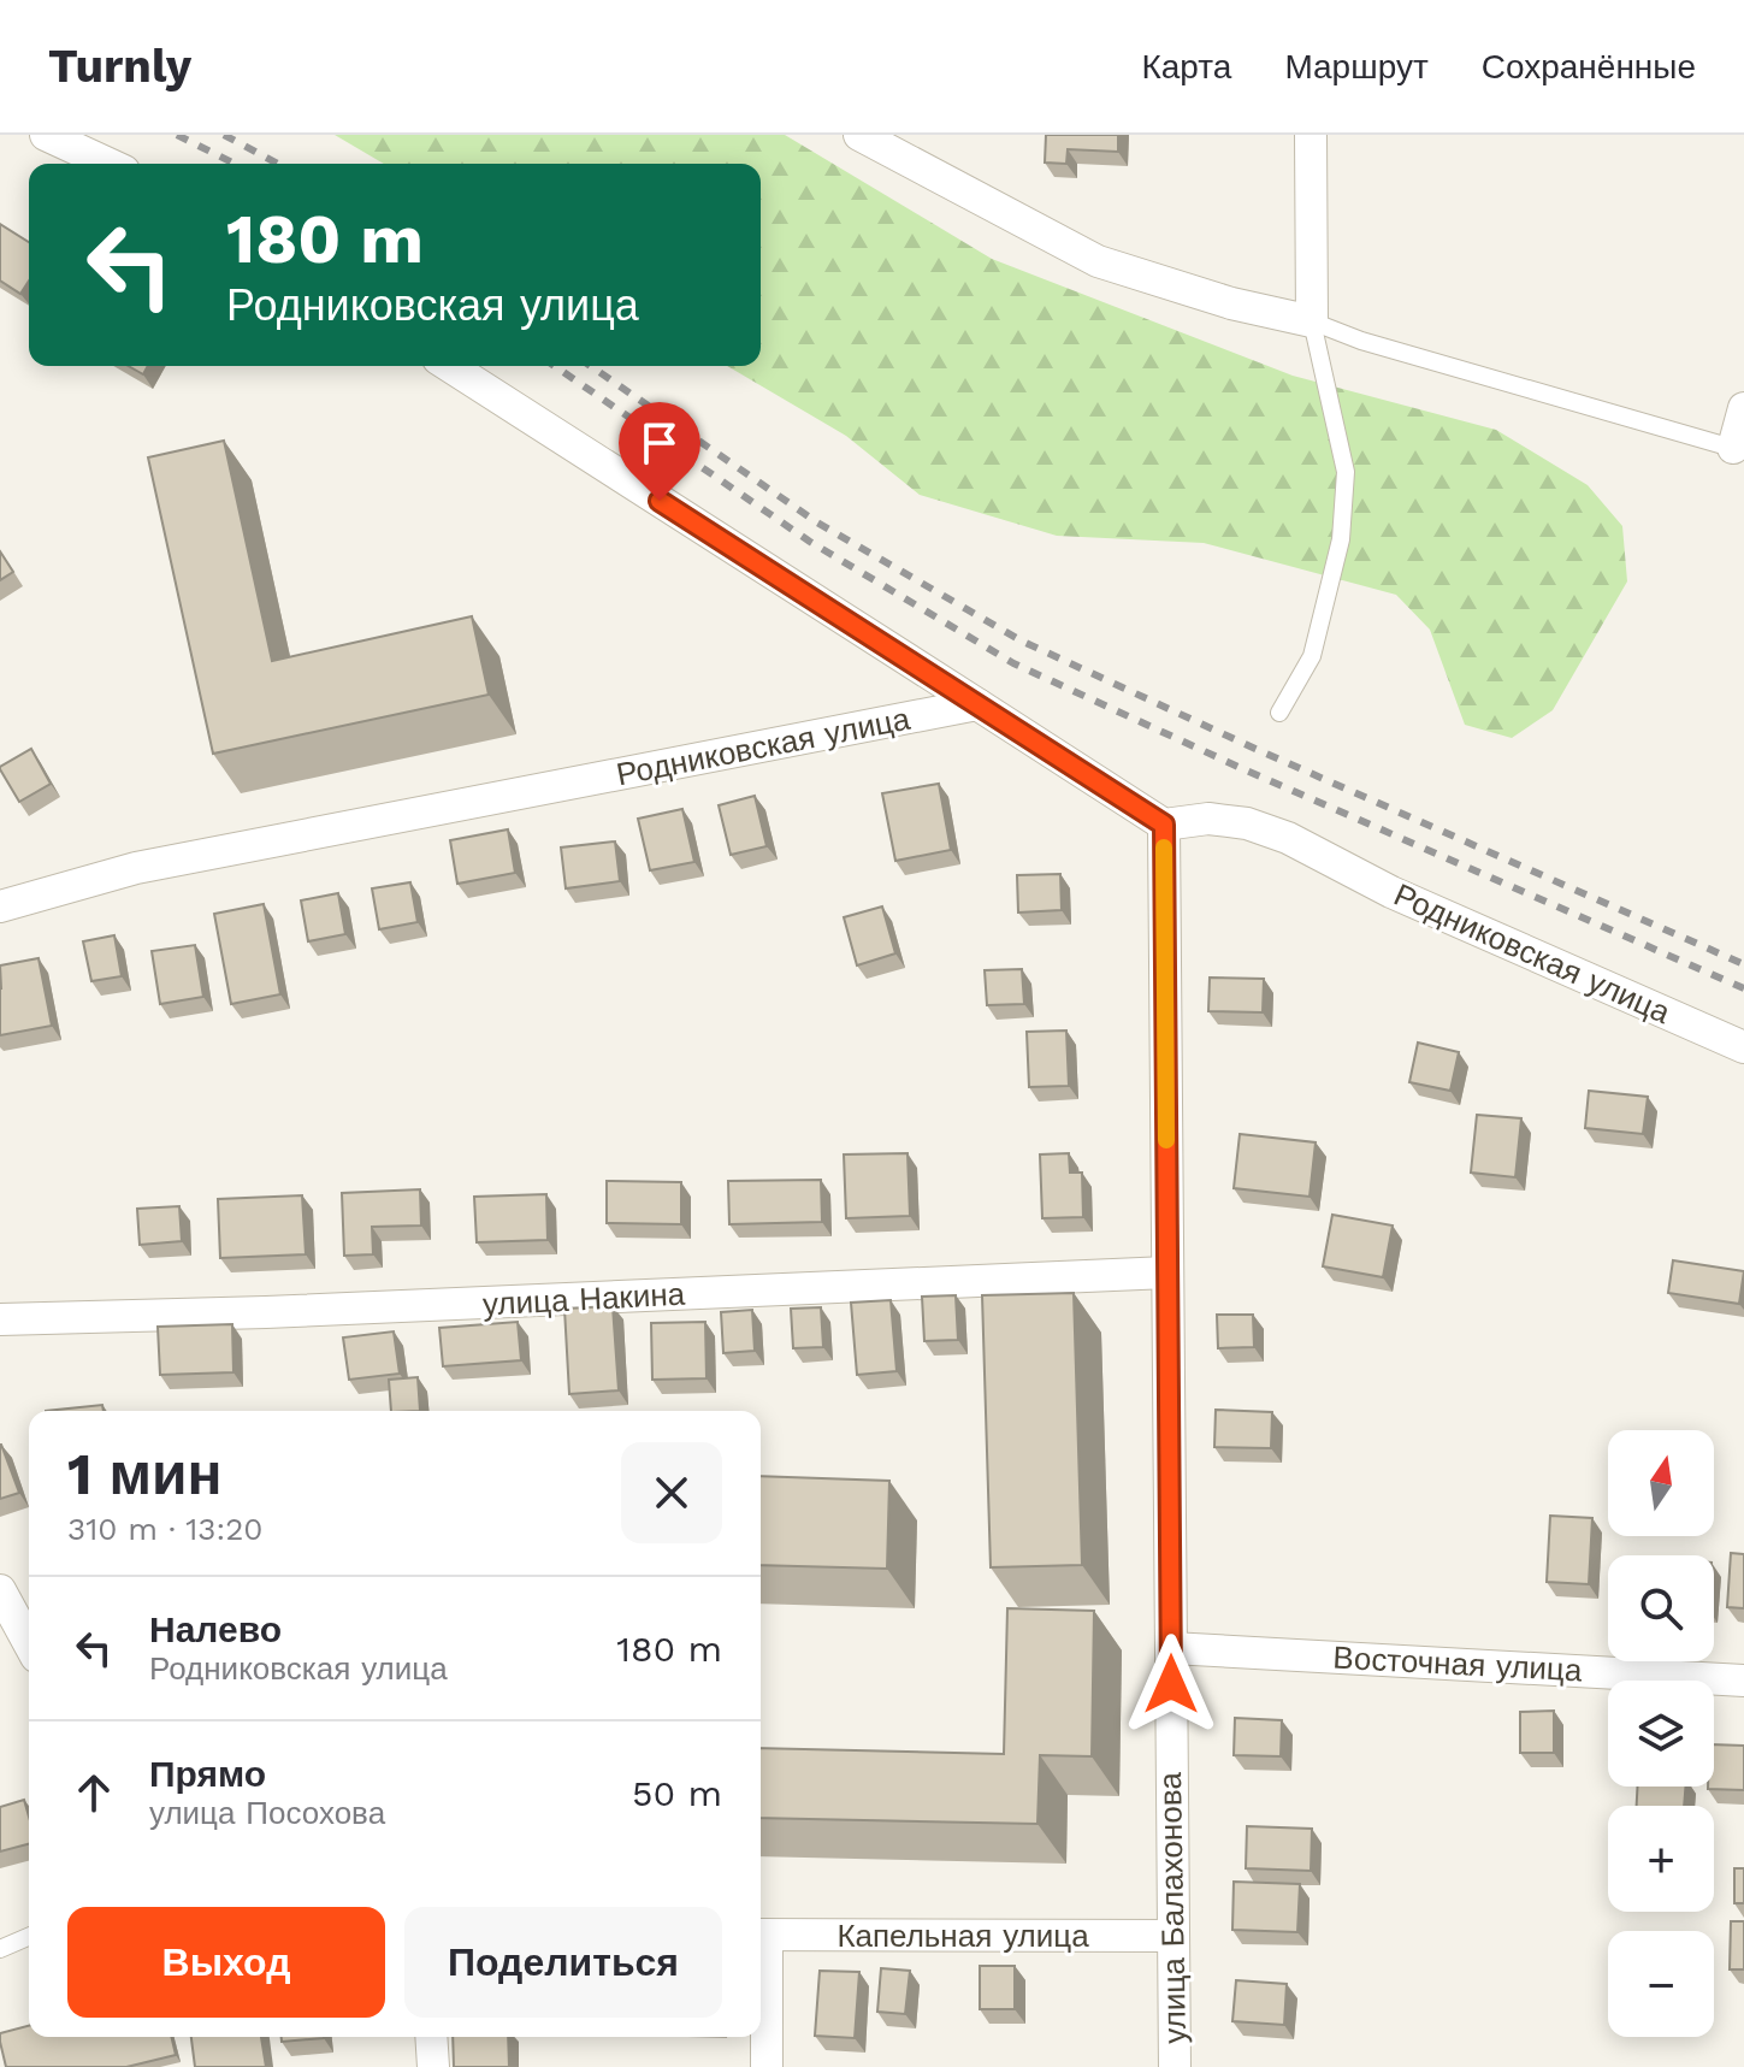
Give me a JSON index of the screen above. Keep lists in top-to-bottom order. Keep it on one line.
{"streets":{"street":["Родниковская улица","улица Накина","Восточная улица","улица Балахонова","Капельная улица"]},"crossings":[["Родниковская улица","улица Балахонова"],["улица Накина","улица Балахонова"],["Восточная улица","улица Балахонова"],["улица Балахонова","Капельная улица"]],"north":"top","page":{"header":"Turnly","nav":["Карта","Маршрут","Сохранённые"],"turn":["180 m","Родниковская улица"],"heading":["1 мин","310 m · 13:20"],"map_buttons":["+","−"],"list":[{"name":"Налево","note":"Родниковская улица","value":"180 m"},{"name":"Прямо","note":"улица Посохова","value":"50 m"}],"buttons":["Выход","Поделиться"]}}
